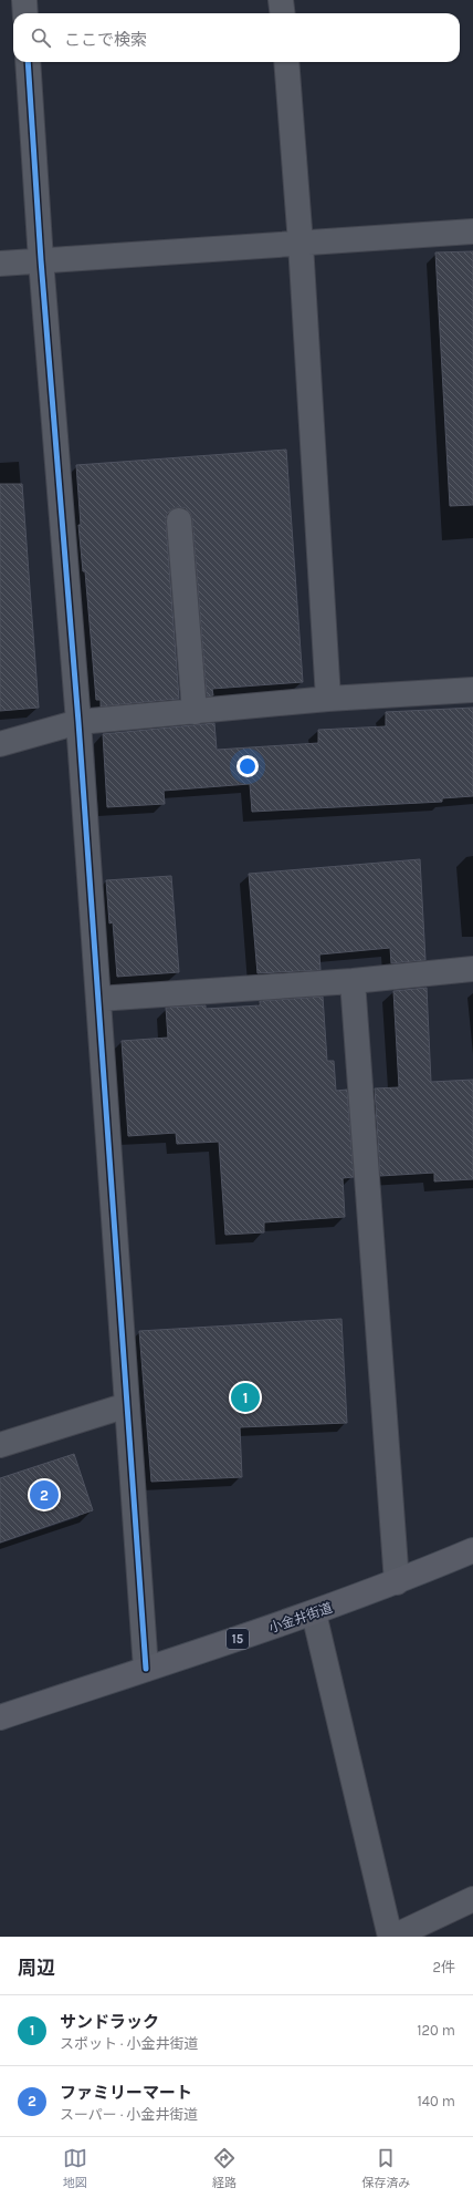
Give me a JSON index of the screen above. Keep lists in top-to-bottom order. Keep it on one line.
{"streets":{"main road":["小金井街道","15"]},"page":{"search":"ここで検索","pins":["1","2"],"heading":["周辺","2件"],"list":[{"mark":"1","name":"サンドラック","note":"スポット · 小金井街道","value":"120 m"},{"mark":"2","name":"ファミリーマート","note":"スーパー · 小金井街道","value":"140 m"}],"nav":["地図","経路","保存済み"]}}
